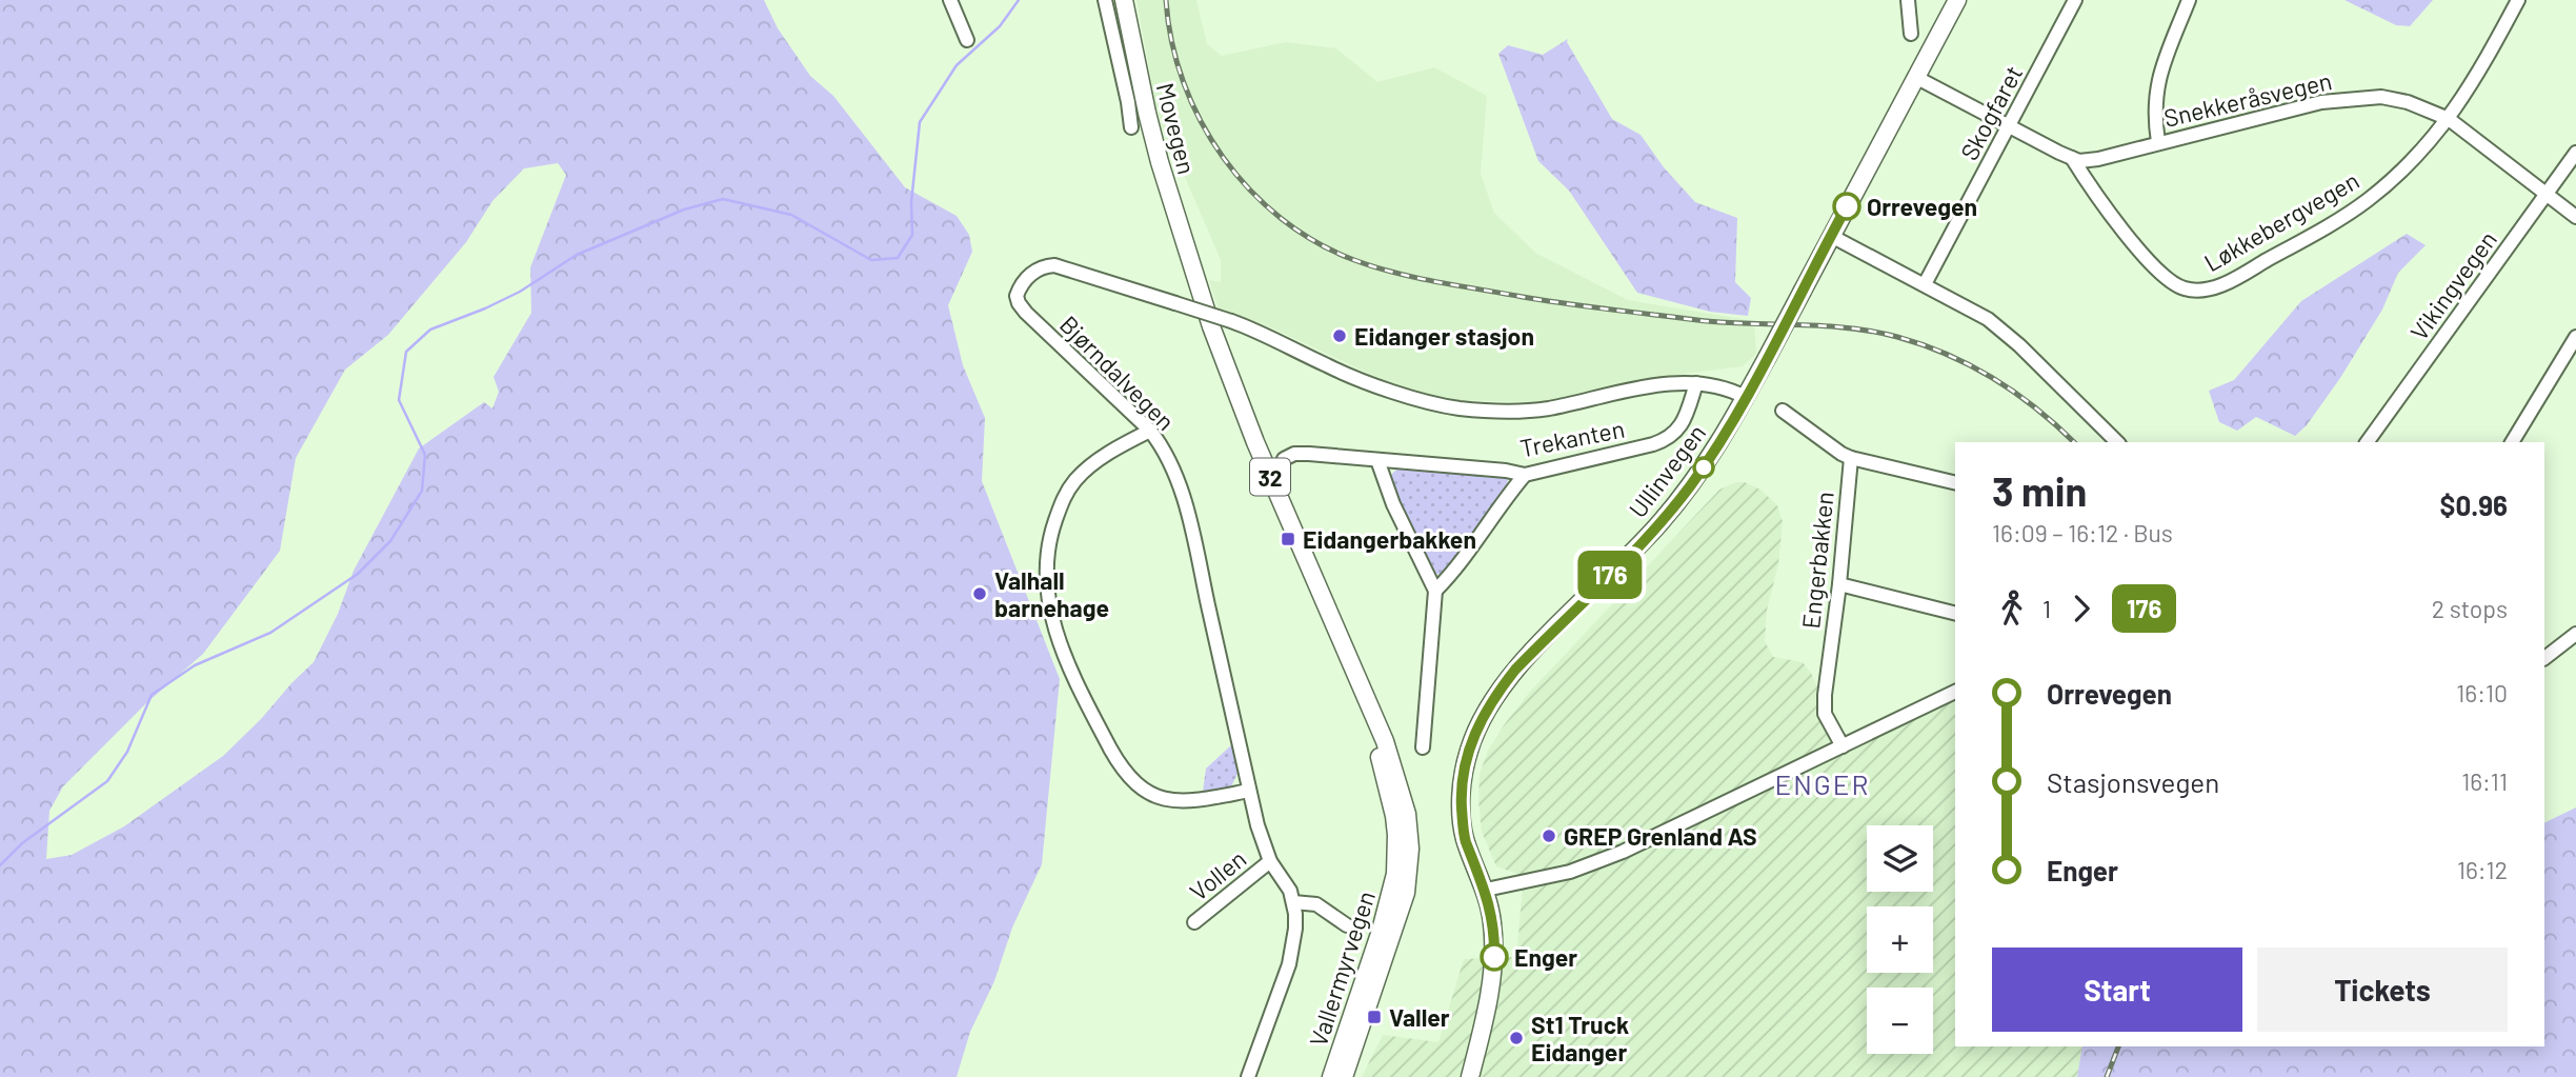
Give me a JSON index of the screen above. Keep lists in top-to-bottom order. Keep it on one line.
{"streets":{"main road":["Movegen","Ullinvegen","32","Vallermyrvegen"],"street":["Snekkeråsvegen","Skogfaret","Løkkebergvegen","Vikingvegen","Bjørndalvegen","Trekanten","Engerbakken","Vollen"]},"crossings":[["Snekkeråsvegen","Løkkebergvegen"],["Snekkeråsvegen","Vikingvegen"],["Movegen","Vallermyrvegen"],["Bjørndalvegen","Trekanten"],["Bjørndalvegen","Vollen"]],"districts":["ENGER"],"places":{"other":["Orrevegen","Eidanger stasjon","Valhall barnehage","GREP Grenland AS","Enger","St1 Truck Eidanger"],"transit":["Eidangerbakken","Valler"]},"lines":["bus line 176"],"page":{"on_map":"176","heading":["3 min","16:09 – 16:12 · Bus","$0.96"],"legs":["1","176","2 stops"],"list":[{"name":"Orrevegen","value":"16:10"},{"name":"Stasjonsvegen","value":"16:11"},{"name":"Enger","value":"16:12"}],"map_buttons":["+","−"],"buttons":["Start","Tickets"]}}
